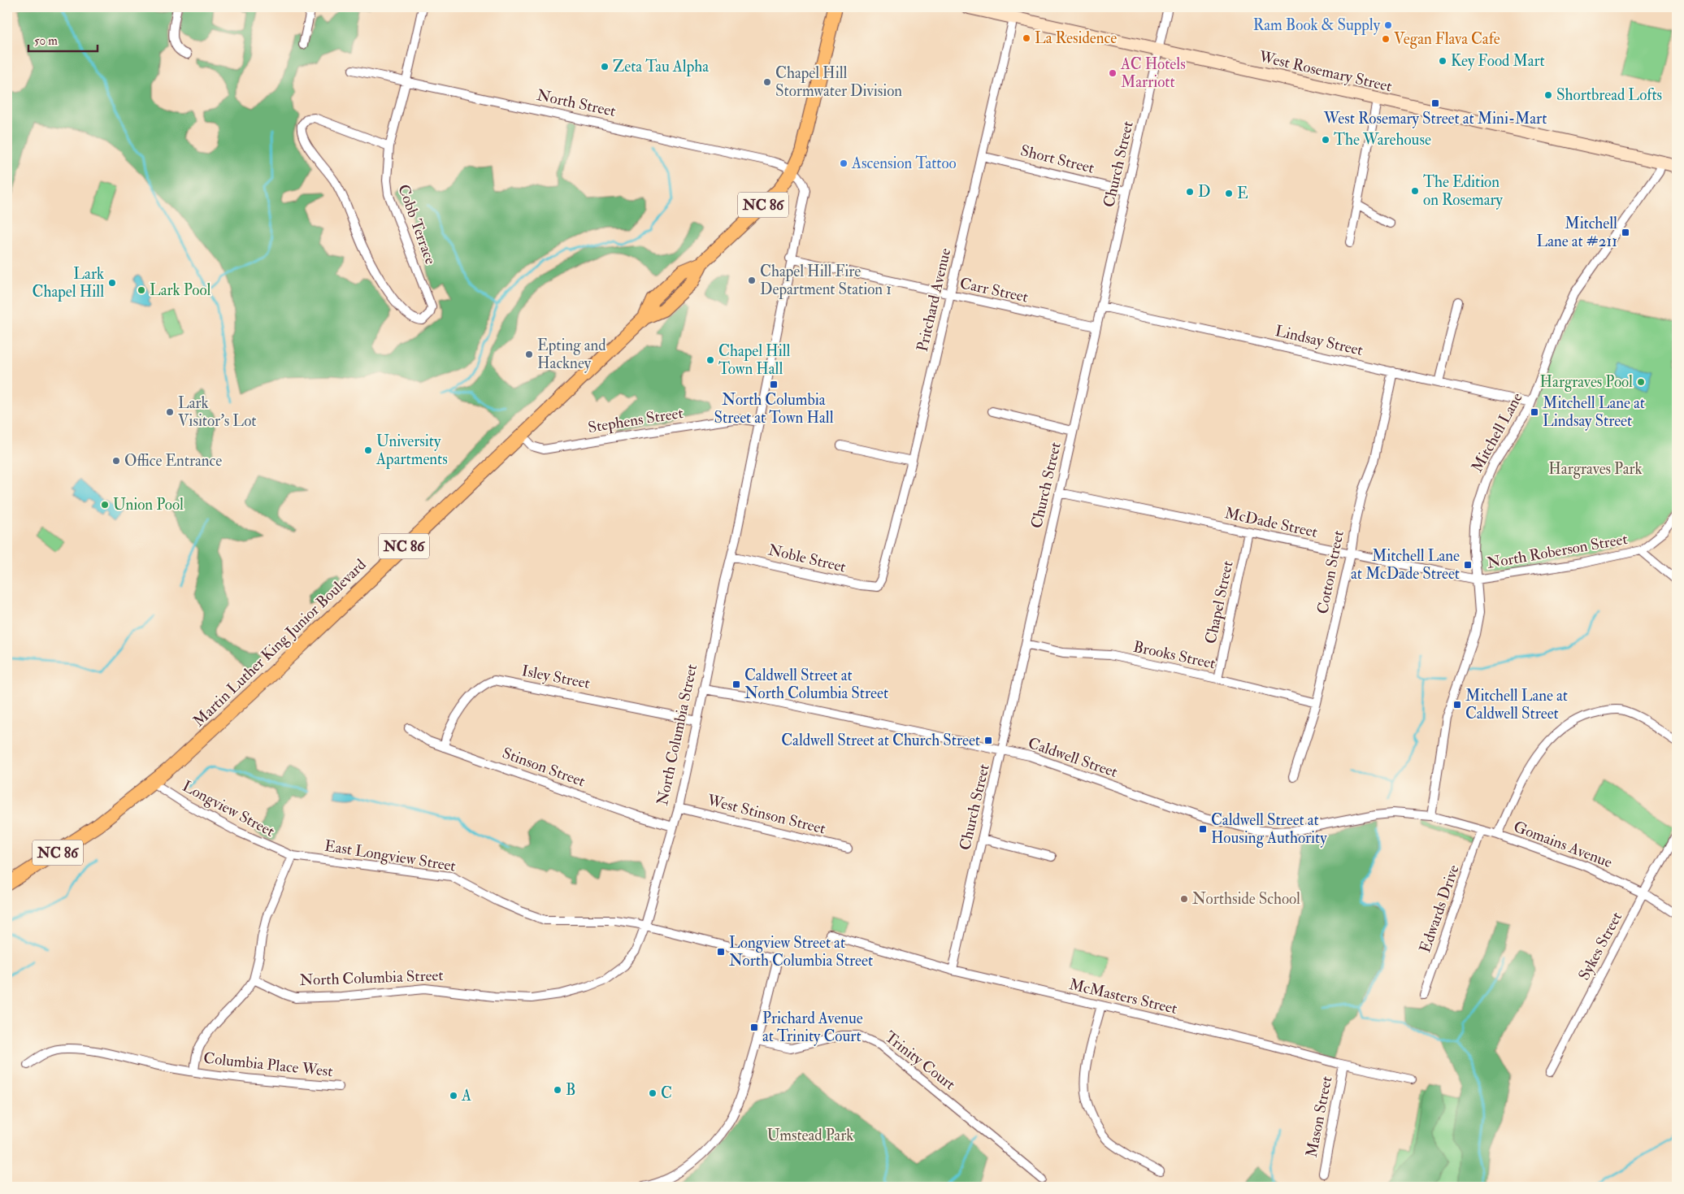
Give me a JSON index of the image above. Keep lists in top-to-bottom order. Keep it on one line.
{"streets":{"main road":["NC 86","Martin Luther King Junior Boulevard"],"street":["West Rosemary Street","North Street","Short Street","Church Street","Cobb Terrace","Carr Street","Pritchard Avenue","Lindsay Street","Stephens Street","Mitchell Lane","McDade Street","North Roberson Street","Noble Street","Cotton Street","Chapel Street","Brooks Street","Isley Street","North Columbia Street","Caldwell Street","Stinson Street","Longview Street","West Stinson Street","Gomains Avenue","East Longview Street","Edwards Drive","Sykes Street","McMasters Street","Trinity Court","Columbia Place West","Mason Street"]},"crossings":[["West Rosemary Street","Church Street"],["West Rosemary Street","Pritchard Avenue"],["West Rosemary Street","Mitchell Lane"],["North Street","NC 86"],["North Street","Martin Luther King Junior Boulevard"],["North Street","North Columbia Street"],["Short Street","Church Street"],["Short Street","Pritchard Avenue"],["Church Street","Carr Street"],["Church Street","Lindsay Street"],["Church Street","McDade Street"],["Church Street","Brooks Street"],["Church Street","Caldwell Street"],["Church Street","McMasters Street"],["NC 86","Martin Luther King Junior Boulevard"],["NC 86","North Columbia Street"],["Carr Street","Pritchard Avenue"],["Carr Street","North Columbia Street"],["Pritchard Avenue","Noble Street"],["Lindsay Street","Mitchell Lane"],["Lindsay Street","Cotton Street"],["Stephens Street","Martin Luther King Junior Boulevard"],["Stephens Street","North Columbia Street"],["Mitchell Lane","McDade Street"],["Mitchell Lane","North Roberson Street"],["Mitchell Lane","Caldwell Street"],["Mitchell Lane","Gomains Avenue"],["McDade Street","North Roberson Street"],["McDade Street","Cotton Street"],["McDade Street","Chapel Street"],["Noble Street","North Columbia Street"],["Cotton Street","Brooks Street"],["Chapel Street","Brooks Street"],["Martin Luther King Junior Boulevard","North Columbia Street"],["Martin Luther King Junior Boulevard","Longview Street"],["Isley Street","North Columbia Street"],["Isley Street","Stinson Street"],["North Columbia Street","Caldwell Street"],["North Columbia Street","Stinson Street"],["North Columbia Street","West Stinson Street"],["North Columbia Street","East Longview Street"],["Caldwell Street","Gomains Avenue"],["Longview Street","East Longview Street"],["Gomains Avenue","Edwards Drive"],["Gomains Avenue","Sykes Street"],["East Longview Street","Trinity Court"],["McMasters Street","Mason Street"]],"parks":["Hargraves Park","Umstead Park"],"places":{"other":["Ram Book & Supply","La Residence","Vegan Flava Cafe","Key Food Mart","Zeta Tau Alpha","AC Hotels Marriott","Chapel Hill Stormwater Division","Shortbread Lofts","The Warehouse","Ascension Tattoo","The Edition on Rosemary","D","E","Chapel Hill Fire Department Station 1","Lark Chapel Hill","Lark Pool","Epting and Hackney","Chapel Hill Town Hall","Hargraves Pool","Lark Visitor's Lot","University Apartments","Office Entrance","Union Pool","Northside School","B","C","A"],"transit":["West Rosemary Street at Mini-Mart","Mitchell Lane at #211","North Columbia Street at Town Hall","Mitchell Lane at Lindsay Street","Mitchell Lane at McDade Street","Caldwell Street at North Columbia Street","Mitchell Lane at Caldwell Street","Caldwell Street at Church Street","Caldwell Street at Housing Authority","Longview Street at North Columbia Street","Prichard Avenue at Trinity Court"]},"scale_bar":"50 m"}
